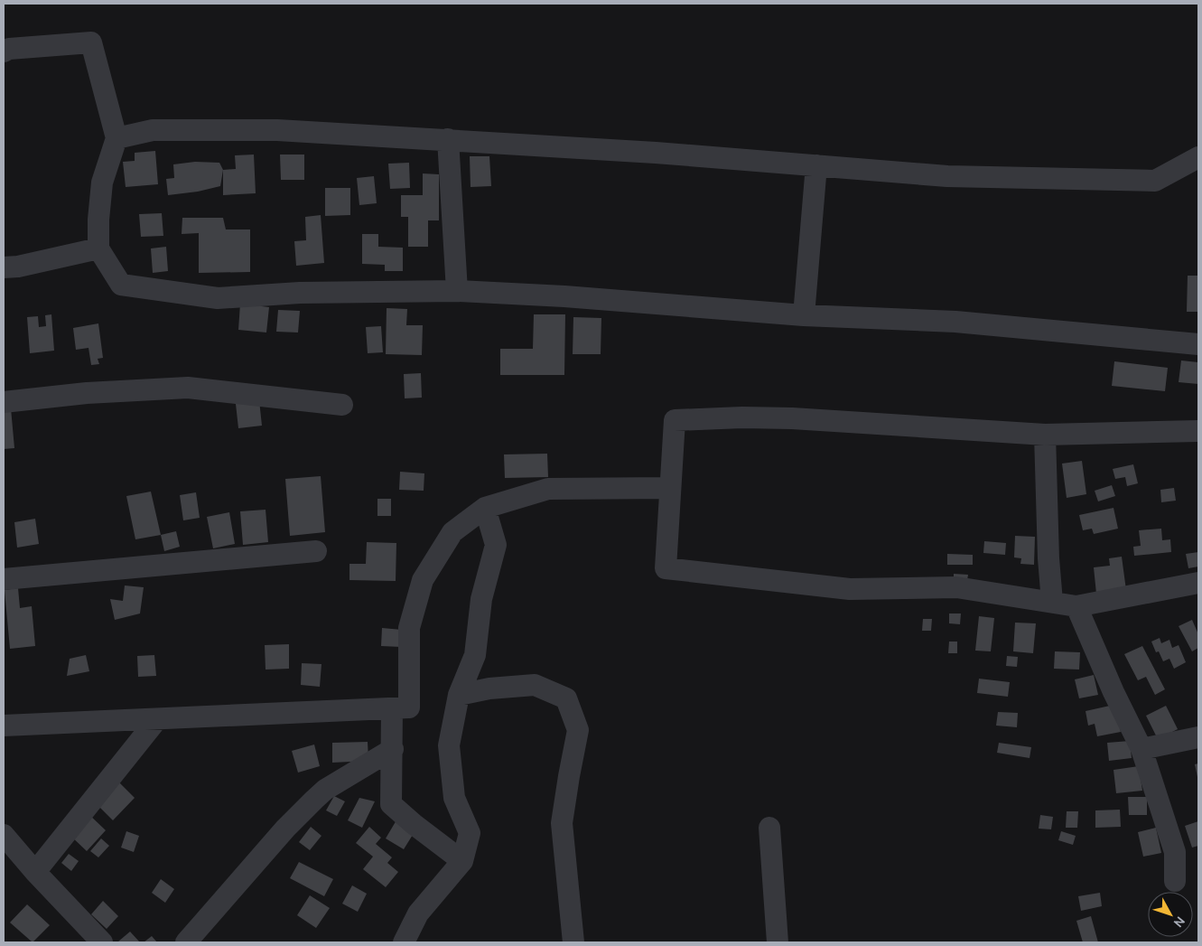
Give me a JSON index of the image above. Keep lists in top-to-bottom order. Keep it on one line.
{"north":"bottom right"}
